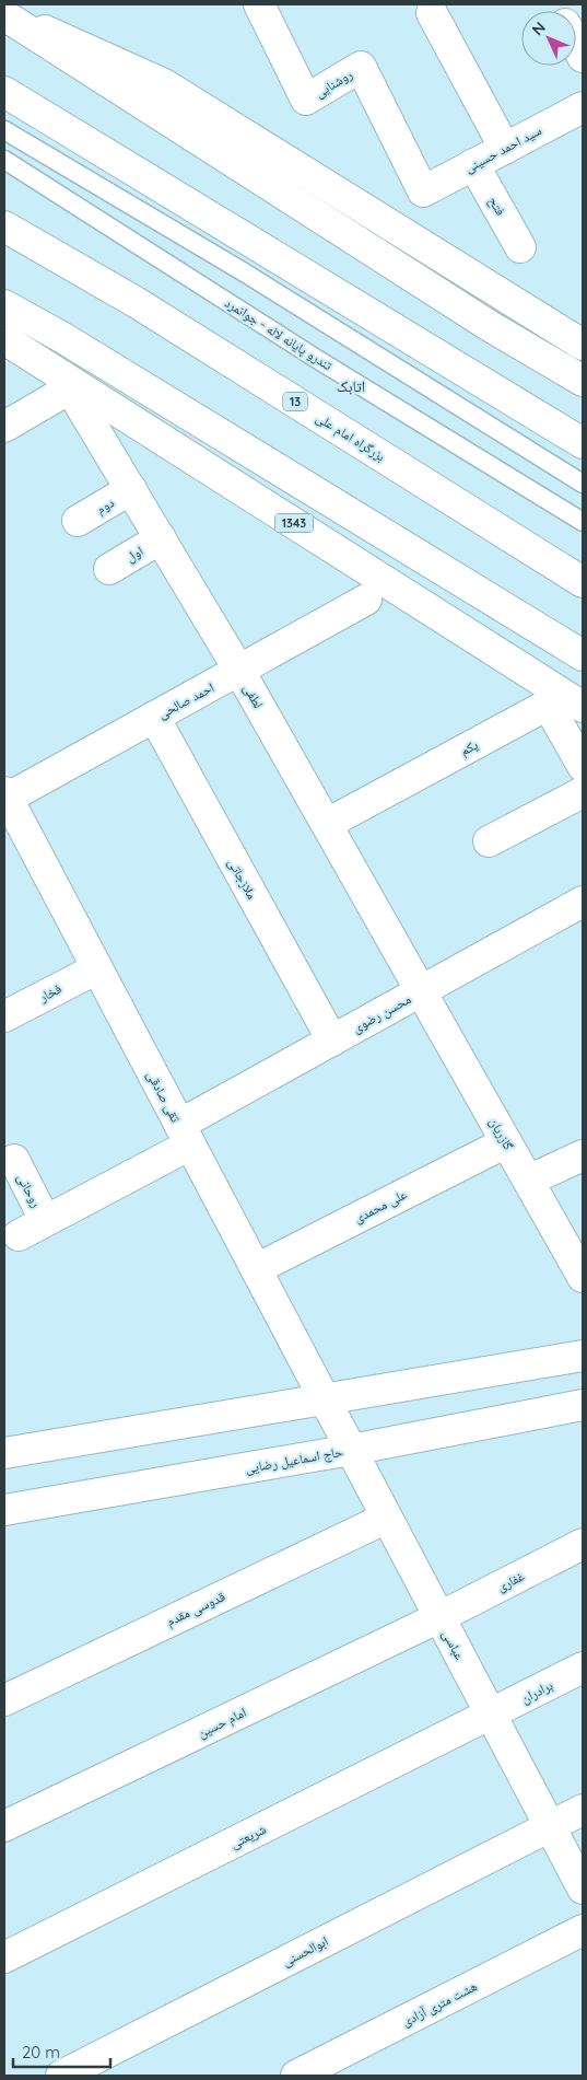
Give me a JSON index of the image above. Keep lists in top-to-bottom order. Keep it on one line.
{"streets":{"main road":["روشنایی","سید احمد حسینی","فتح","13","بزرگراه امام علی","دوم","1343","اول","لطفی","احمد صالحی","یکم","ملازجاتی","فخار","محسن رضوی","تقی صادقی","گازریان","روحانی","علی محمدی","حاج اسماعیل رضایی","غفاری","قدوسی مقدم","عباسی","برادران","امام حسین","شریعتی","ابوالحسنی","هشت متری آزادی"],"lane":["تندرو پایانه لاله - جوانمرد"]},"crossings":[["روشنایی","سید احمد حسینی"],["سید احمد حسینی","فتح"],["دوم","لطفی"],["اول","لطفی"],["لطفی","احمد صالحی"],["لطفی","یکم"],["لطفی","محسن رضوی"],["لطفی","گازریان"],["احمد صالحی","ملازجاتی"],["احمد صالحی","تقی صادقی"],["ملازجاتی","محسن رضوی"],["فخار","تقی صادقی"],["محسن رضوی","تقی صادقی"],["محسن رضوی","گازریان"],["محسن رضوی","روحانی"],["تقی صادقی","علی محمدی"],["تقی صادقی","عباسی"],["گازریان","علی محمدی"],["حاج اسماعیل رضایی","عباسی"],["غفاری","عباسی"],["غفاری","امام حسین"],["قدوسی مقدم","عباسی"],["عباسی","برادران"],["عباسی","امام حسین"],["عباسی","شریعتی"],["عباسی","ابوالحسنی"],["برادران","شریعتی"]],"districts":["اتابک"],"scale_bar":"20 m","north":"top left"}
